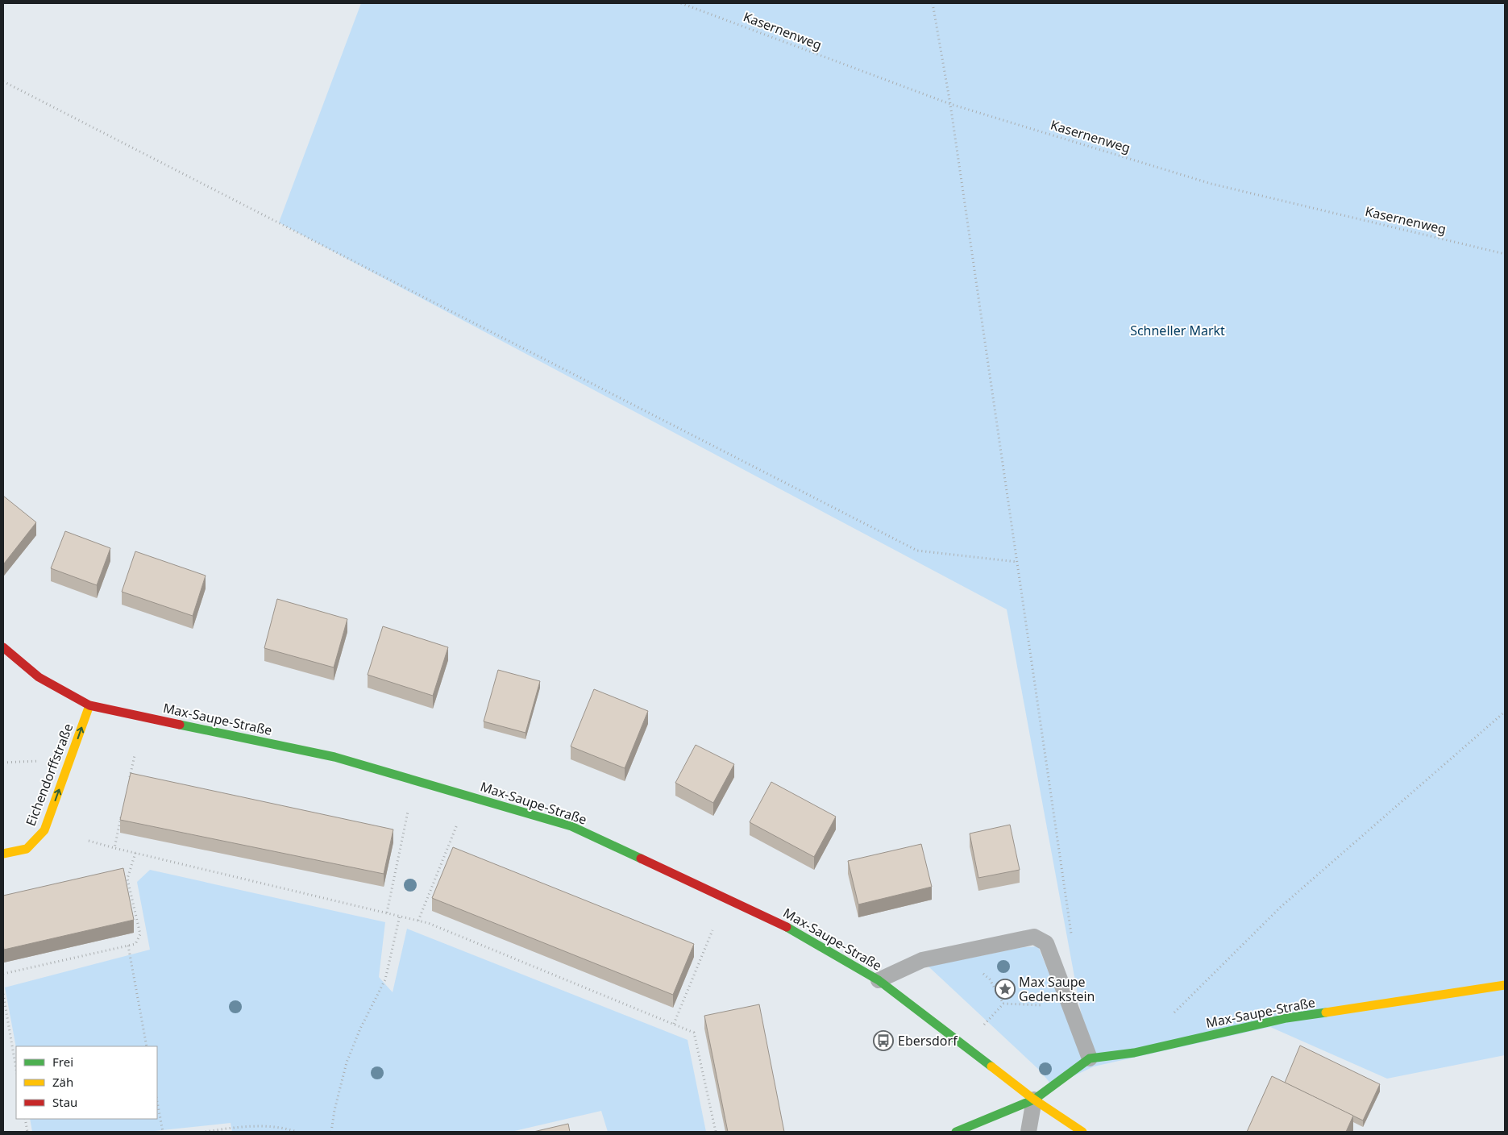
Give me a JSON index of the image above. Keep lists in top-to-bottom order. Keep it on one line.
{"streets":{"street":["Max-Saupe-Straße","Eichendorffstraße"],"path":["Kasernenweg"]},"crossings":[["Max-Saupe-Straße","Eichendorffstraße"]],"one_way":["Eichendorffstraße"],"parks":["Schneller Markt"],"places":{"place":["Max Saupe Gedenkstein"],"bus stop":["Ebersdorf"]},"legend":["Frei","Zäh","Stau"]}
